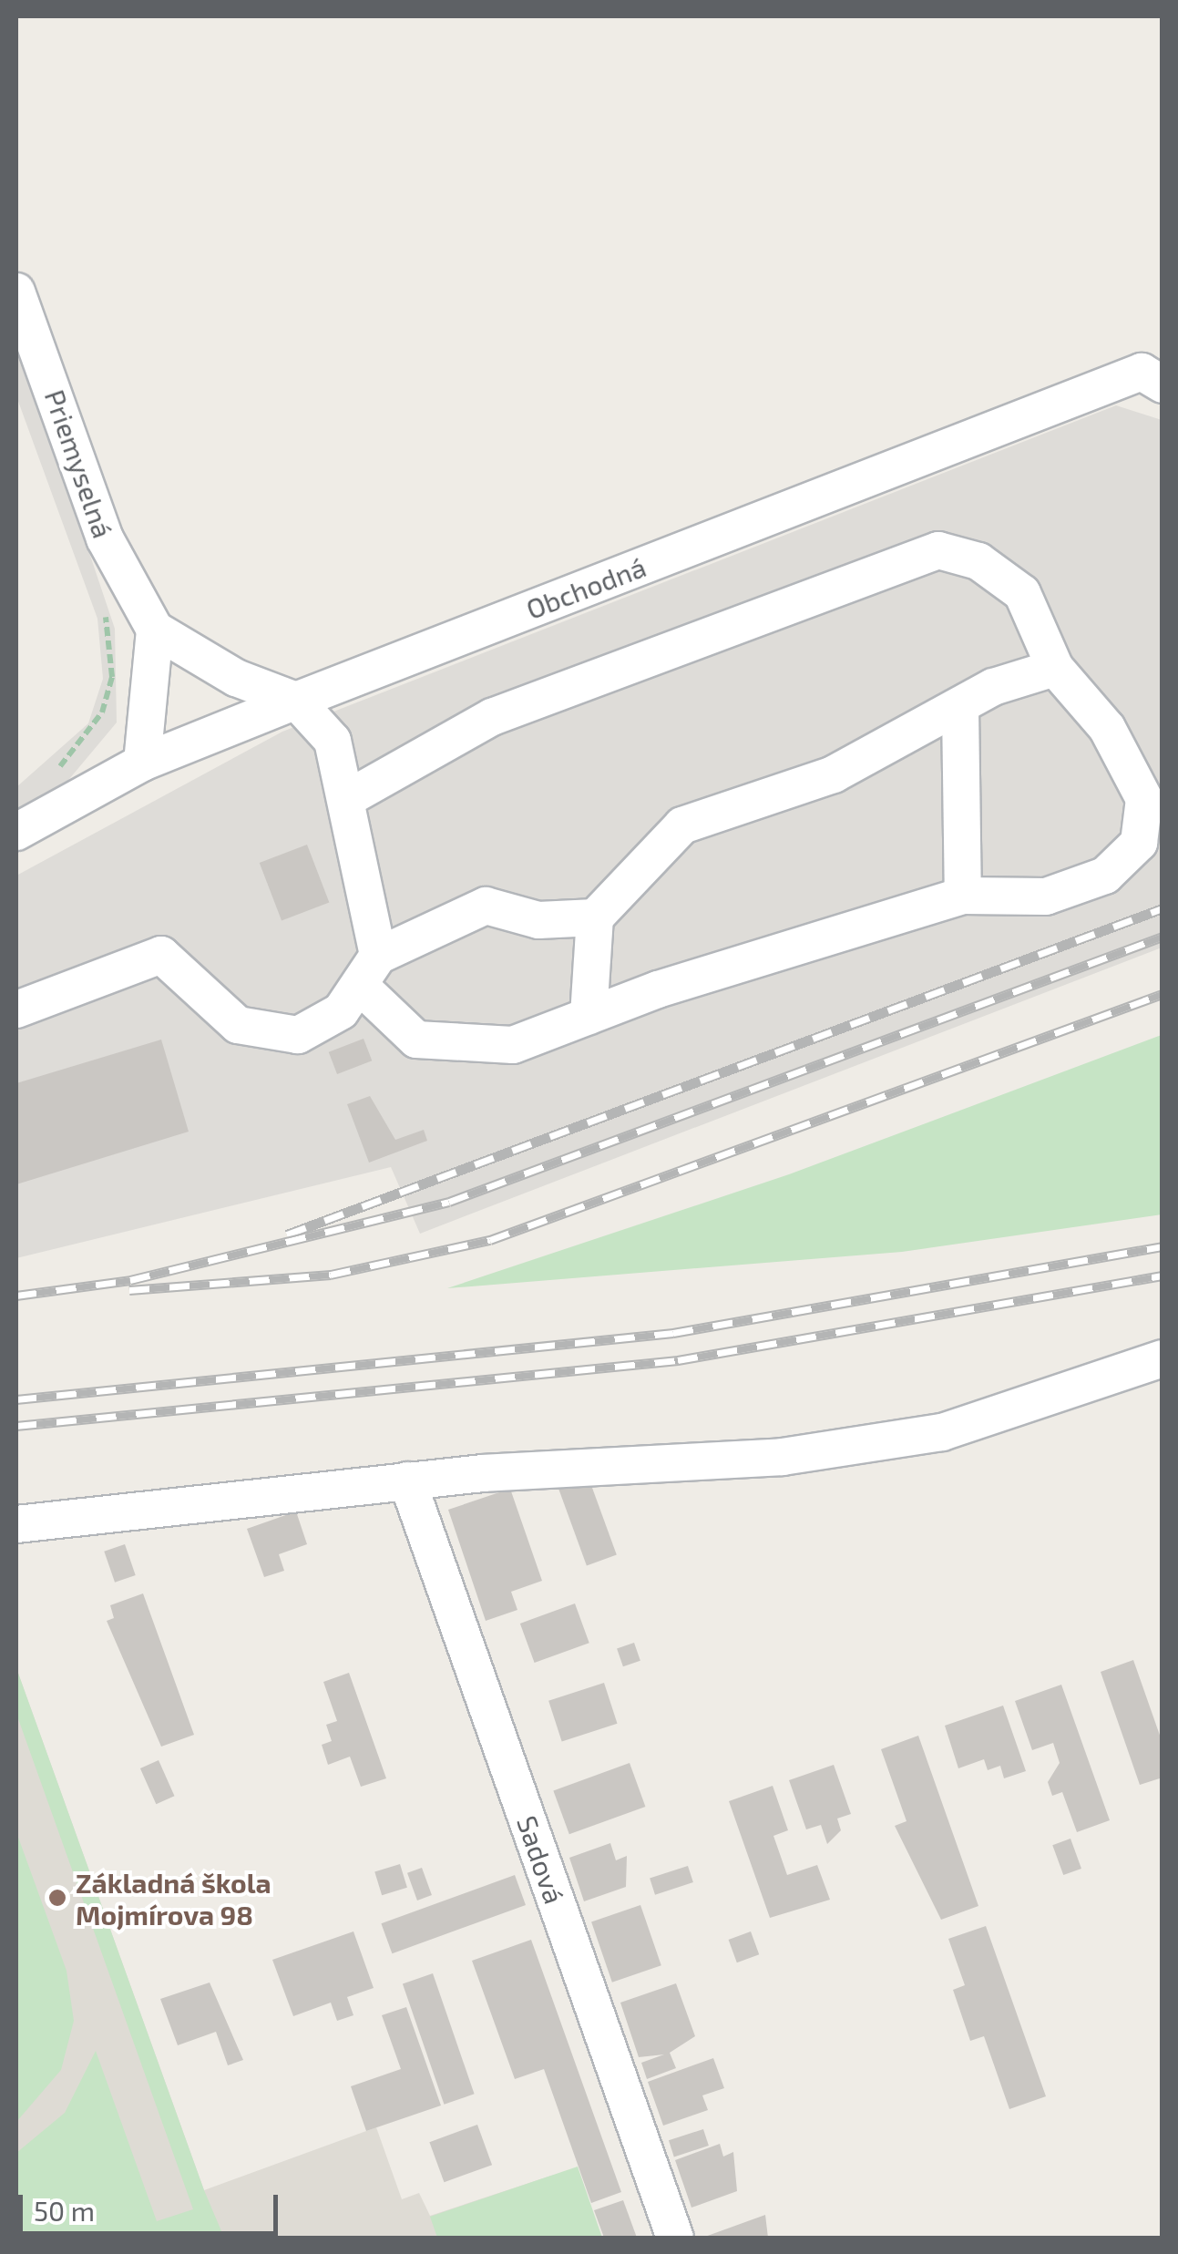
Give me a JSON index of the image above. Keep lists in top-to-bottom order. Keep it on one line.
{"streets":{"street":["Priemyselná","Obchodná","Sadová"]},"places":["Základná škola Mojmírova 98"],"scale_bar":"50 m"}
